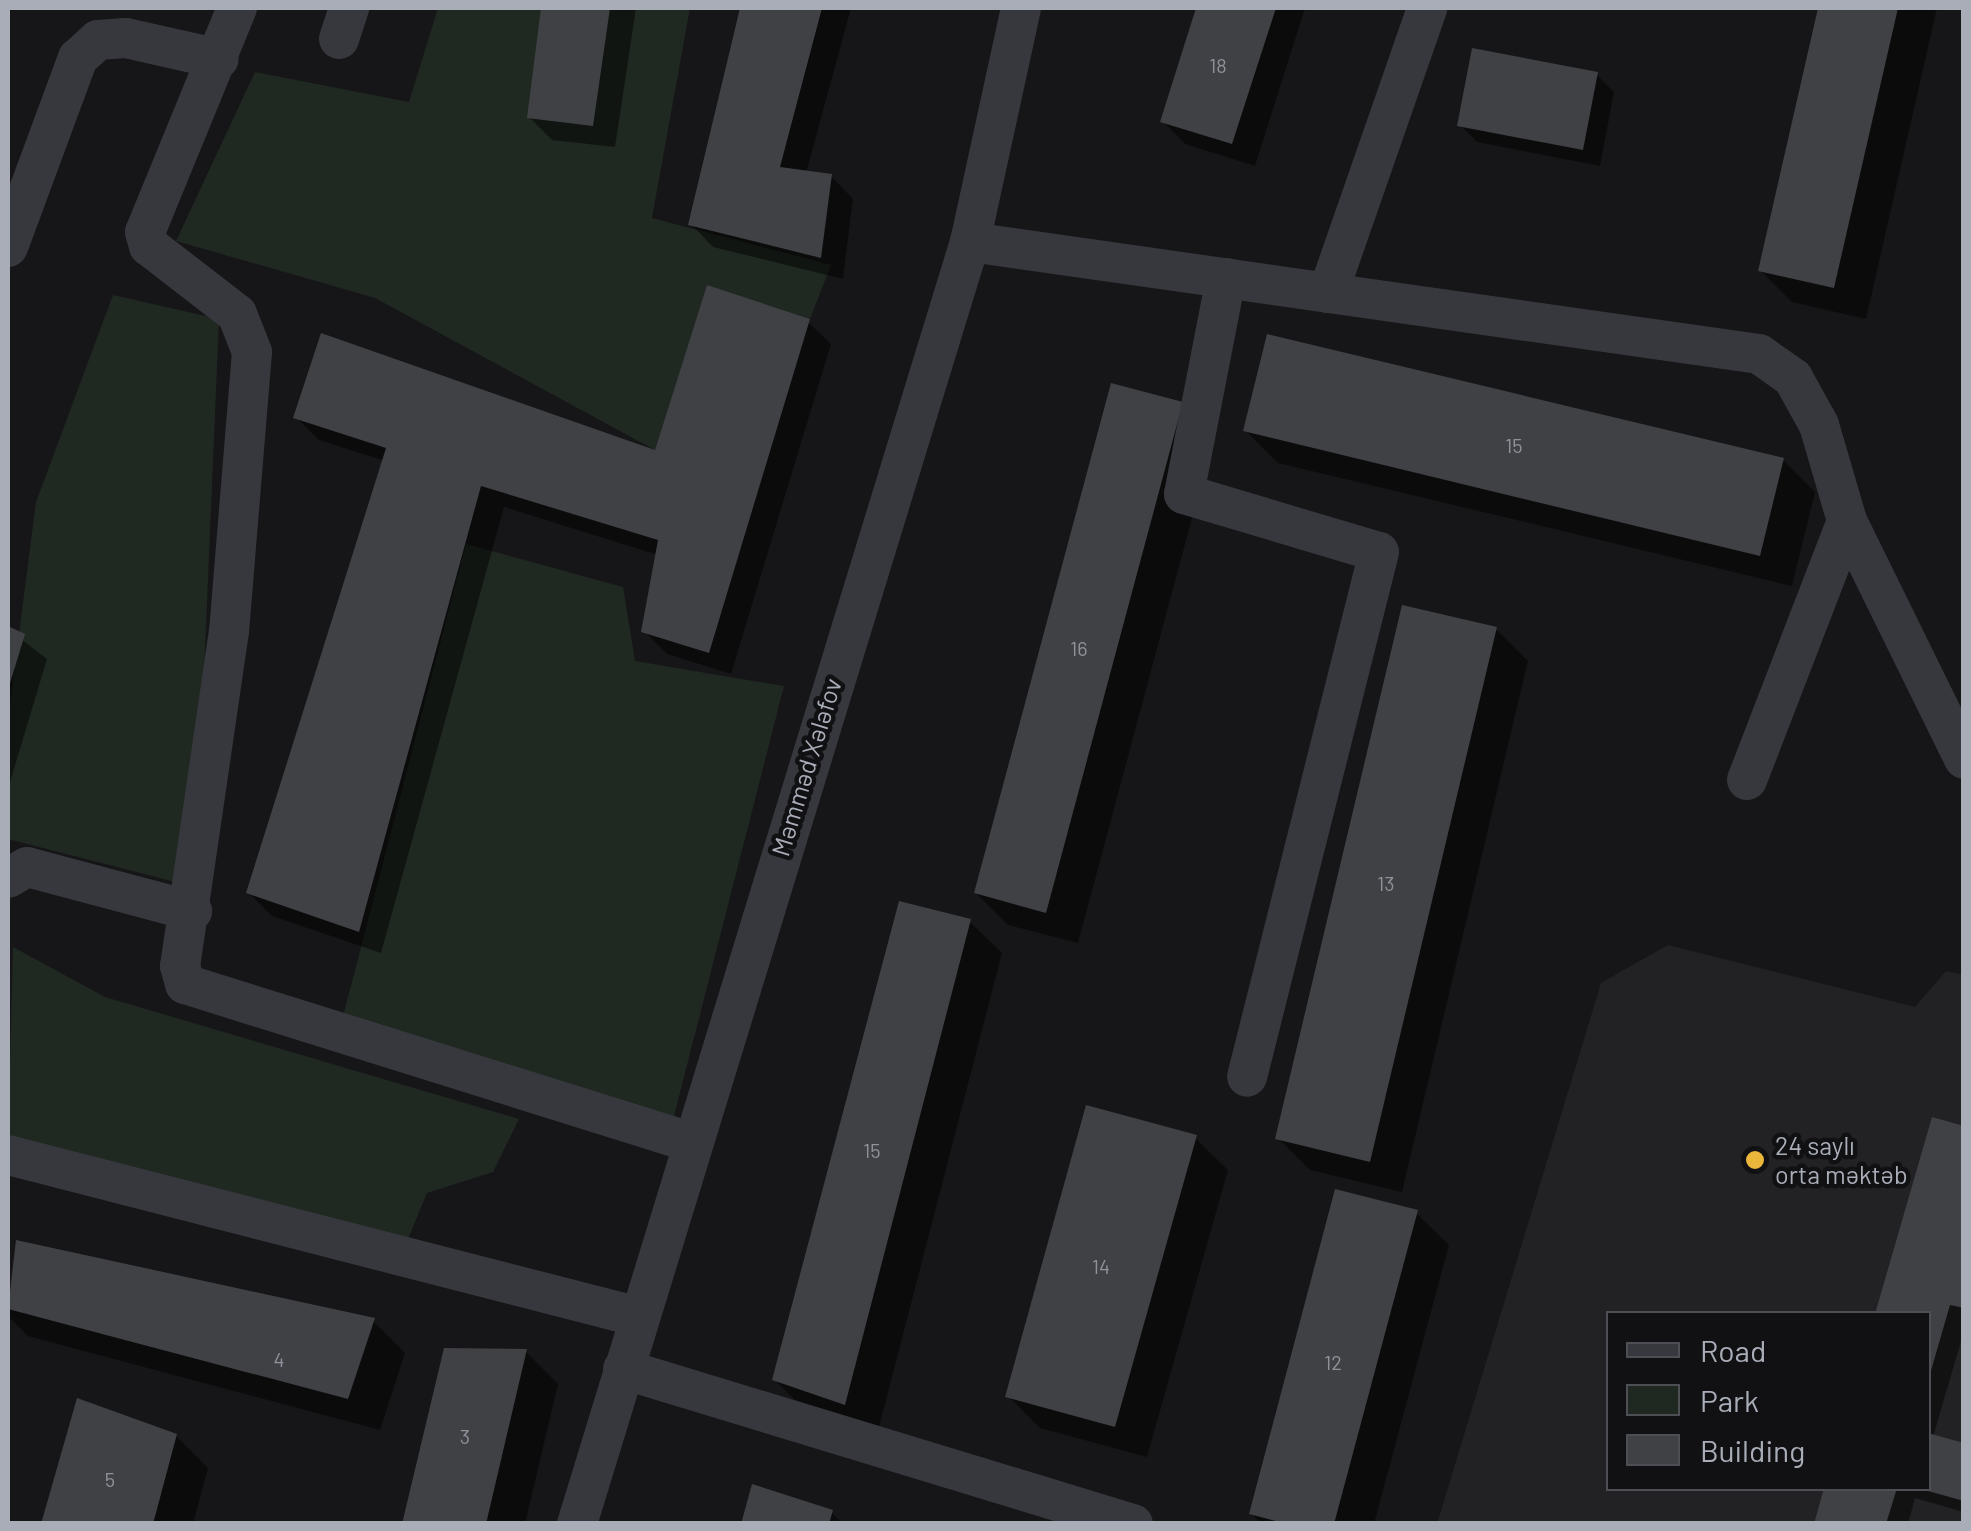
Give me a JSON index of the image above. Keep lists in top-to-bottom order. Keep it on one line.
{"streets":{"street":["Məmməd Xələfov"]},"places":["24 saylı orta məktəb"],"house_numbers":["18","15","16","13","15","14","4","12","3","5"],"legend":["Road","Park","Building"]}
